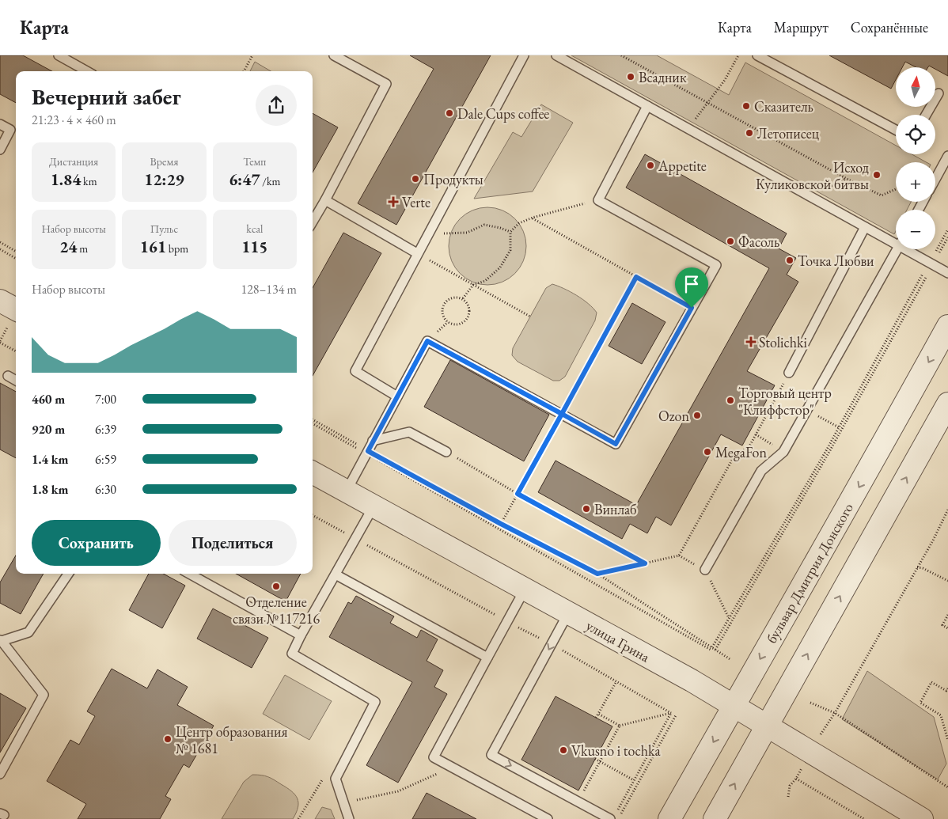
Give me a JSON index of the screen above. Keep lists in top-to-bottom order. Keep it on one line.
{"streets":{"street":["бульвар Дмитрия Донского","улица Грина"]},"crossings":[["бульвар Дмитрия Донского","улица Грина"]],"places":{"other":["Всадник","Сказитель","Dale Cups coffee","Летописец","Appetite","Исход Куликовской битвы","Продукты","Фасоль","Точка Любви","Торговый центр \"Клиффстор\"","Ozon","MegaFon","Винлаб","Отделение связи №117216","Центр образования № 1681","Vkusno i tochka"],"health":["Verte","Stolichki"]},"north":"top","page":{"header":"Карта","nav":["Карта","Маршрут","Сохранённые"],"map_buttons":["+","−"],"heading":["Вечерний забег","21:23 · 4 × 460 m"],"stats":[["Дистанция","1.84 km"],["Время","12:29"],["Темп","6:47 /km"],["Набор высоты","24 m"],["Пульс","161 bpm"],["kcal","115"]],"chart":["Набор высоты","128–134 m"],"list":[{"name":"460 m","note":"7:00"},{"name":"920 m","note":"6:39"},{"name":"1.4 km","note":"6:59"},{"name":"1.8 km","note":"6:30"}],"buttons":["Сохранить","Поделиться"]}}
